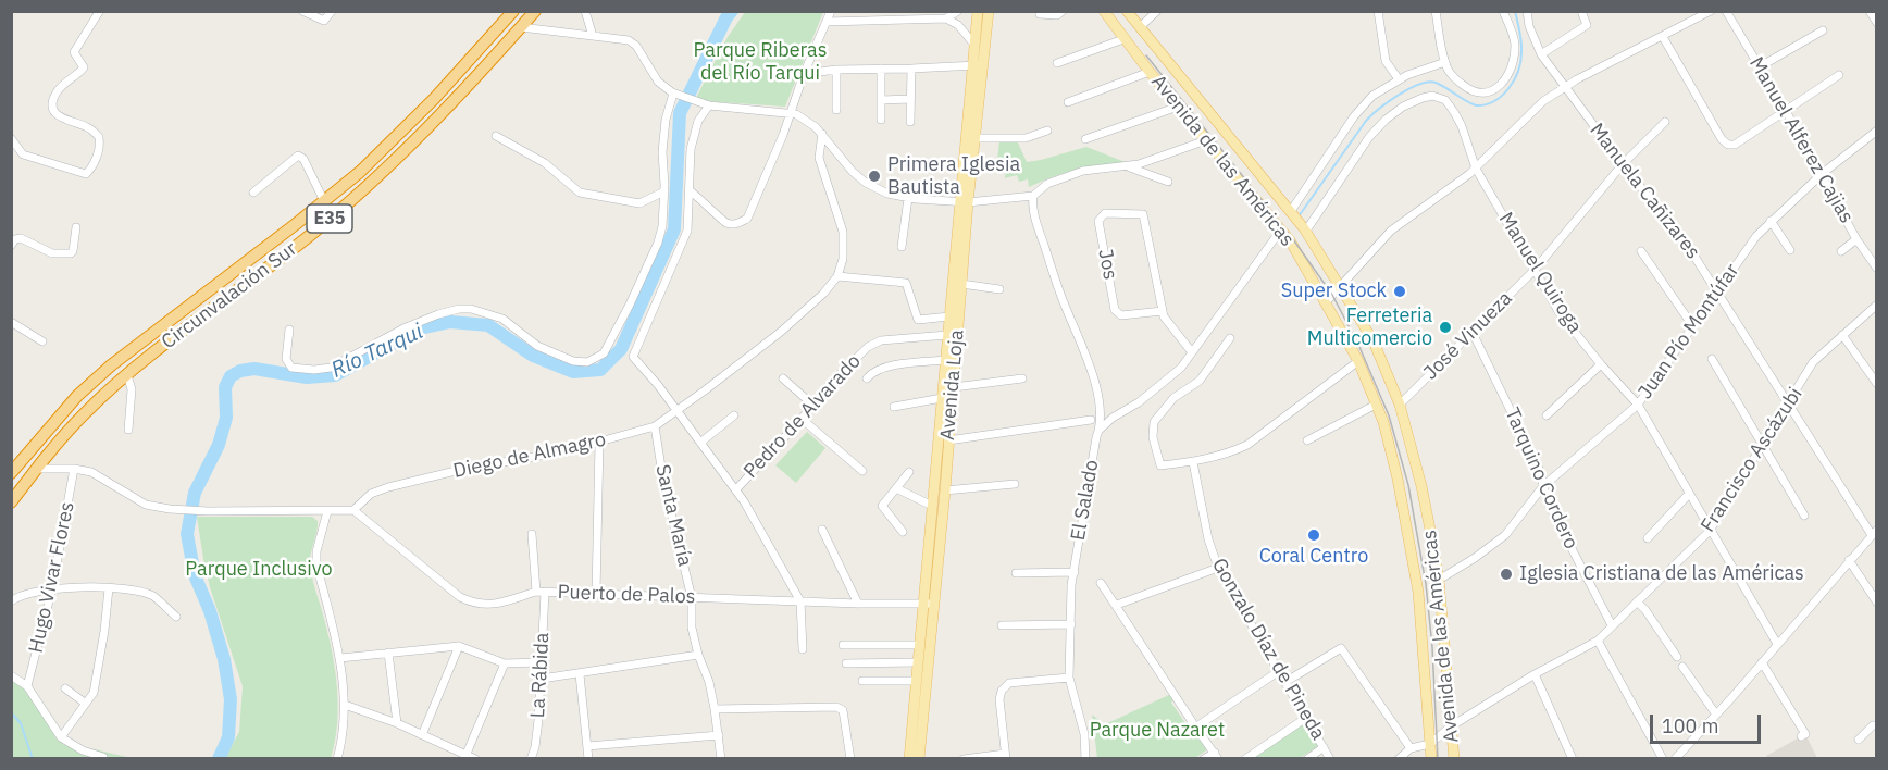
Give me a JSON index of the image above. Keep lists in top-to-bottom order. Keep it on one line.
{"streets":{"highway":["E35","Circunvalación Sur"],"main road":["Avenida de las Américas","Avenida Loja"],"street":["Manuel Alferez Cajias","Manuela Cañizares","Jos","Manuel Quiroga","Juan Pío Montúfar","José Vinueza","Pedro de Alvarado","Diego de Almagro","Francisco Ascázubi","Tarquino Cordero","El Salado","Santa María","Hugo Vivar Flores","Puerto de Palos","Gonzalo Díaz de Pineda","La Rábida"]},"crossings":[["Manuel Alferez Cajias","Juan Pío Montúfar"],["Avenida de las Américas","Manuel Quiroga"],["Avenida de las Américas","Juan Pío Montúfar"],["Avenida de las Américas","José Vinueza"],["Avenida de las Américas","Francisco Ascázubi"],["Manuela Cañizares","Juan Pío Montúfar"],["Manuela Cañizares","José Vinueza"],["Manuela Cañizares","Francisco Ascázubi"],["Manuel Quiroga","Juan Pío Montúfar"],["Manuel Quiroga","José Vinueza"],["Manuel Quiroga","Francisco Ascázubi"],["Juan Pío Montúfar","Tarquino Cordero"],["José Vinueza","Tarquino Cordero"],["Avenida Loja","Pedro de Alvarado"],["Avenida Loja","Puerto de Palos"],["Diego de Almagro","Santa María"],["Diego de Almagro","Puerto de Palos"],["Francisco Ascázubi","Tarquino Cordero"],["Santa María","Puerto de Palos"],["Puerto de Palos","La Rábida"]],"water":["Río Tarqui"],"parks":["Parque Riberas del Río Tarqui","Parque Inclusivo","Parque Nazaret"],"places":["Primera Iglesia Bautista","Super Stock","Ferreteria Multicomercio","Coral Centro","Iglesia Cristiana de las Américas"],"scale_bar":"100 m"}
